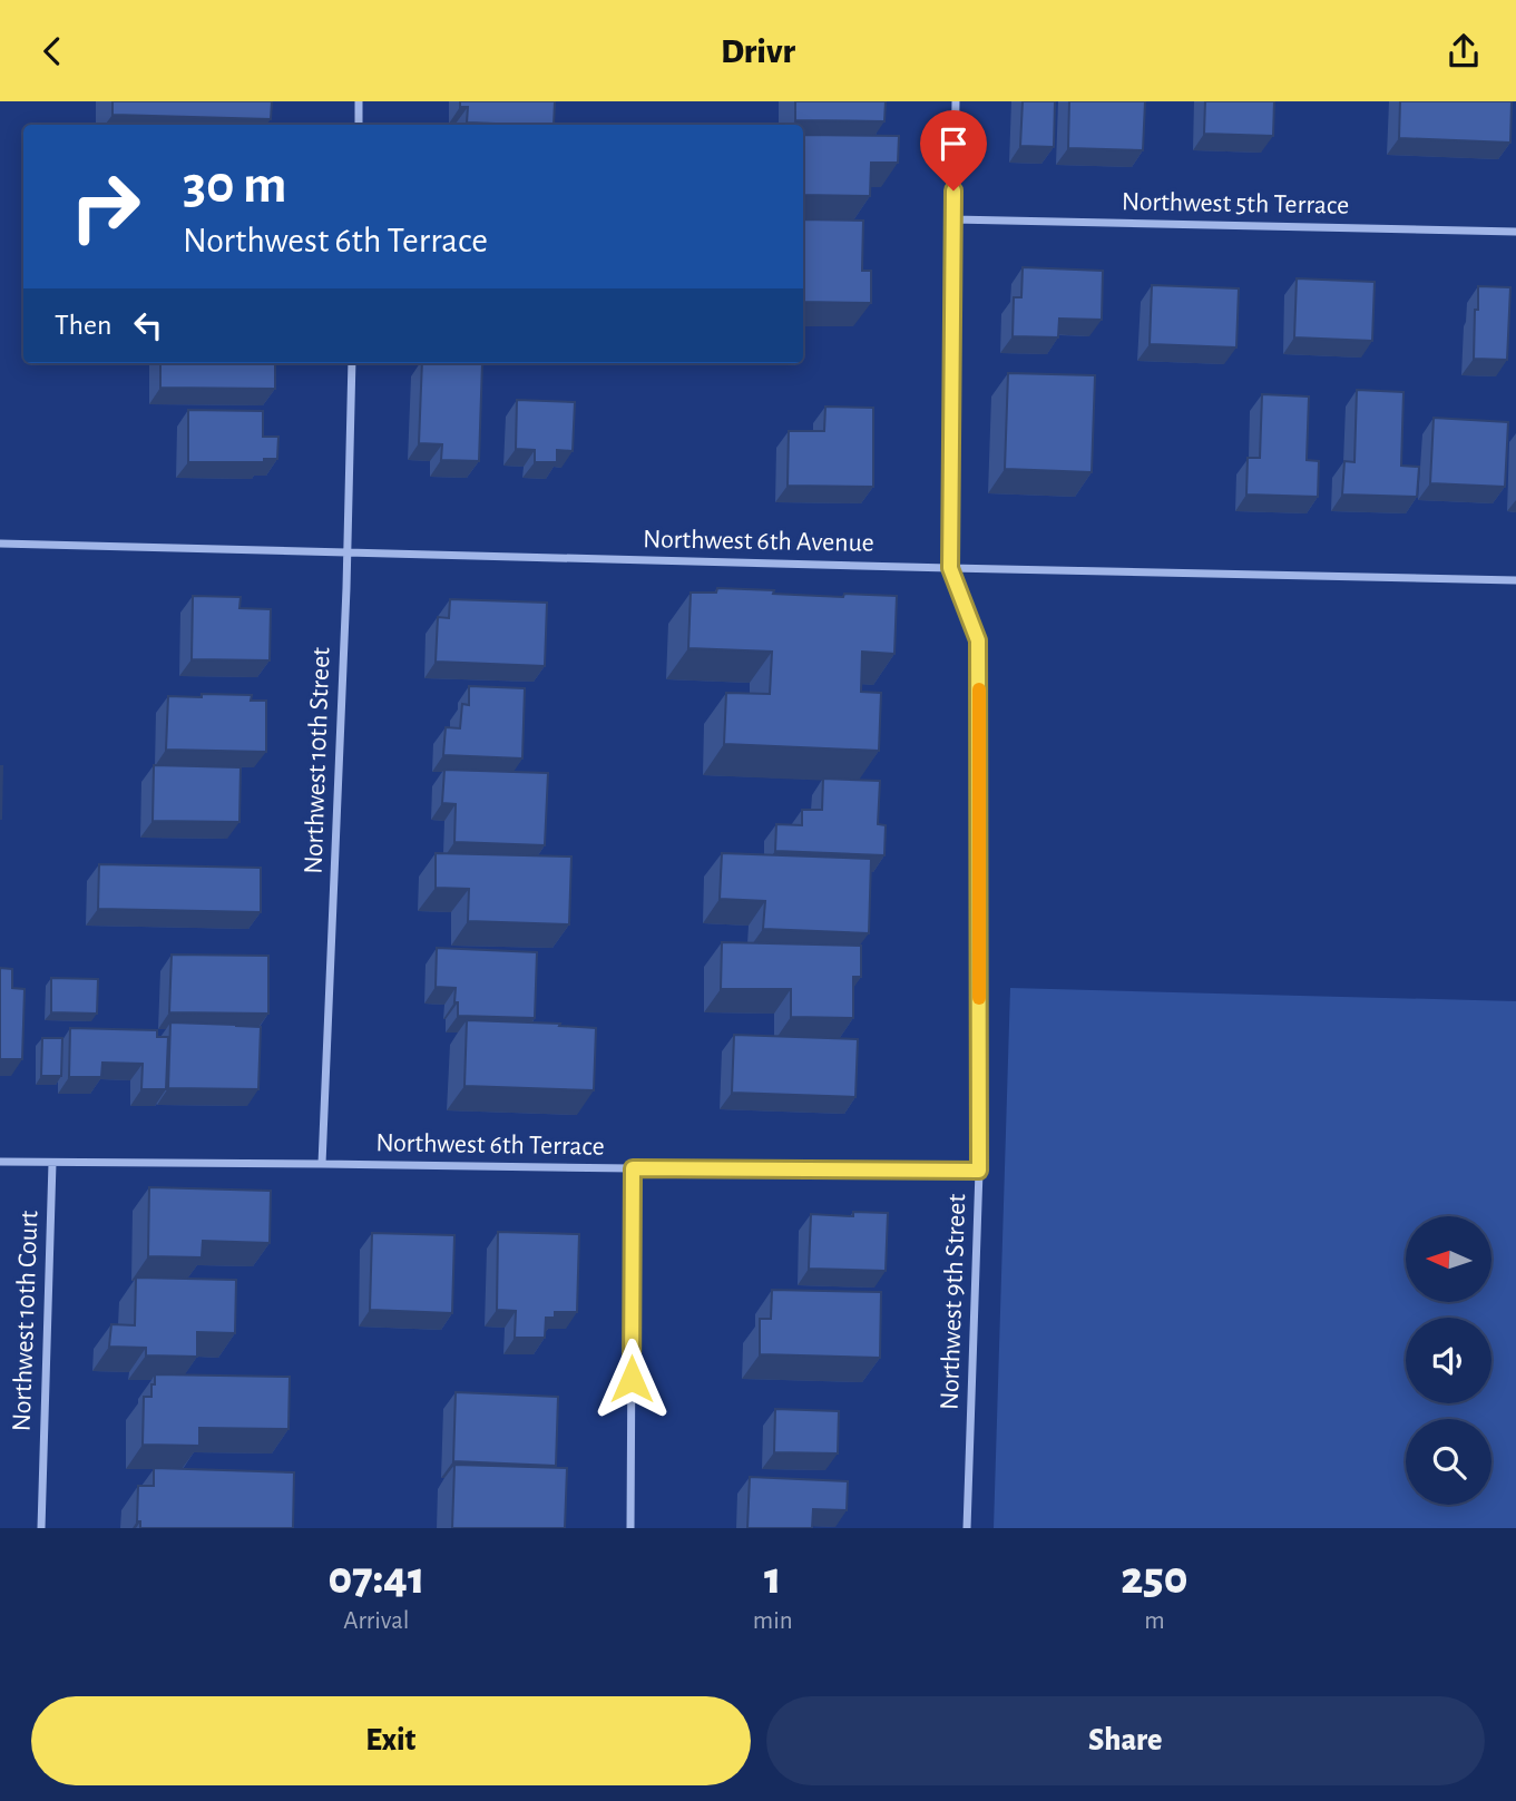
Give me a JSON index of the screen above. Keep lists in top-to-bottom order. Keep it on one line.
{"streets":{"street":["Northwest 5th Terrace","Northwest 6th Avenue","Northwest 10th Street","Northwest 6th Terrace","Northwest 9th Street","Northwest 10th Court"]},"crossings":[["Northwest 5th Terrace","Northwest 9th Street"],["Northwest 6th Avenue","Northwest 10th Street"],["Northwest 6th Avenue","Northwest 9th Street"],["Northwest 10th Street","Northwest 6th Terrace"],["Northwest 6th Terrace","Northwest 9th Street"],["Northwest 6th Terrace","Northwest 10th Court"]],"north":"left","page":{"header":"Drivr","turn":["30 m","Northwest 6th Terrace"],"then":"Then","eta":["07:41","Arrival","1","min","250","m"],"buttons":["Exit","Share"]}}
